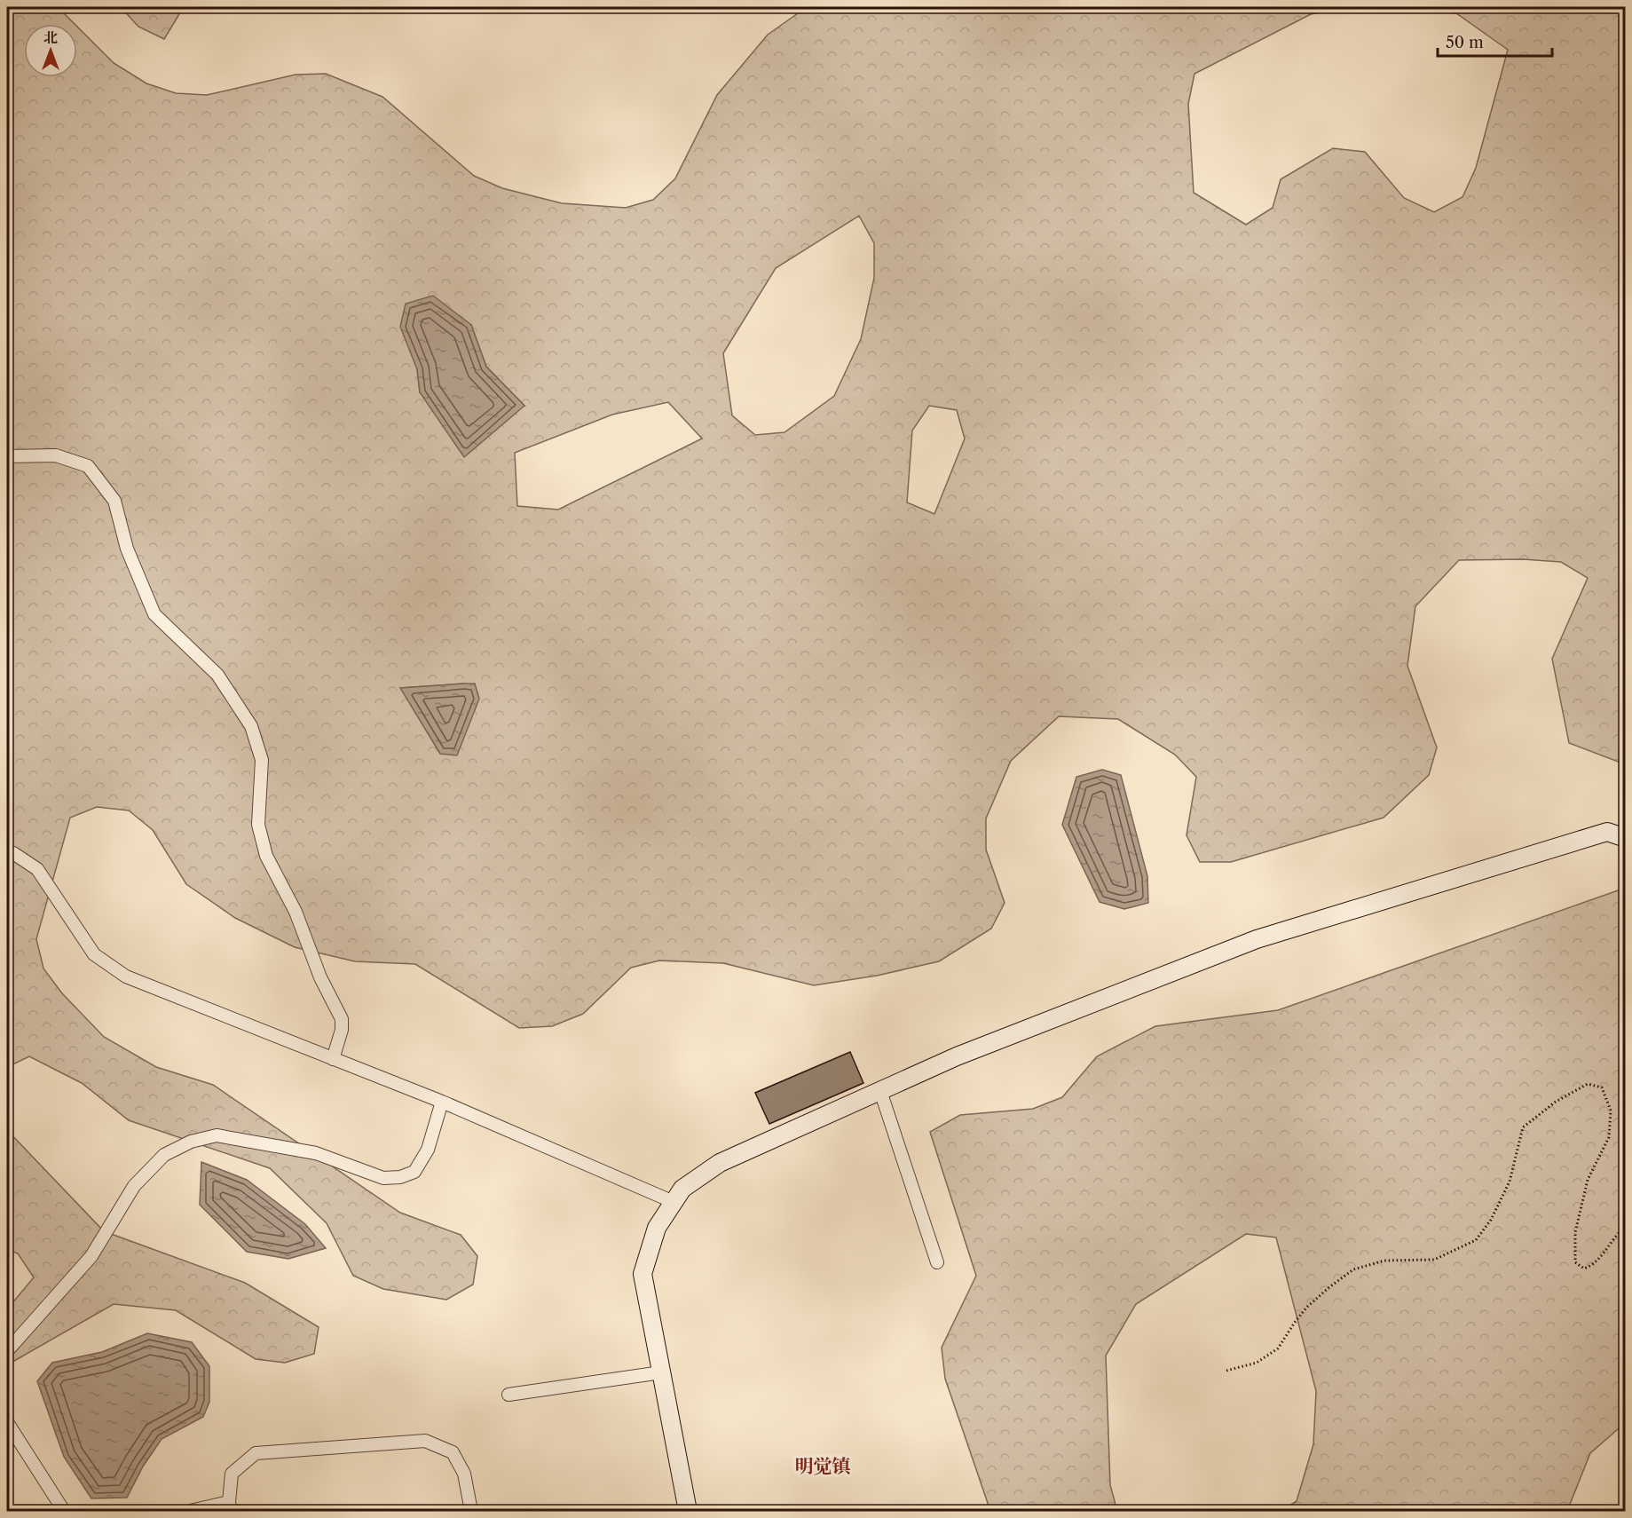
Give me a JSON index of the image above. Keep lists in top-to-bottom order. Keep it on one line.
{"districts":["明觉镇"],"scale_bar":"50 m","north":"top"}
